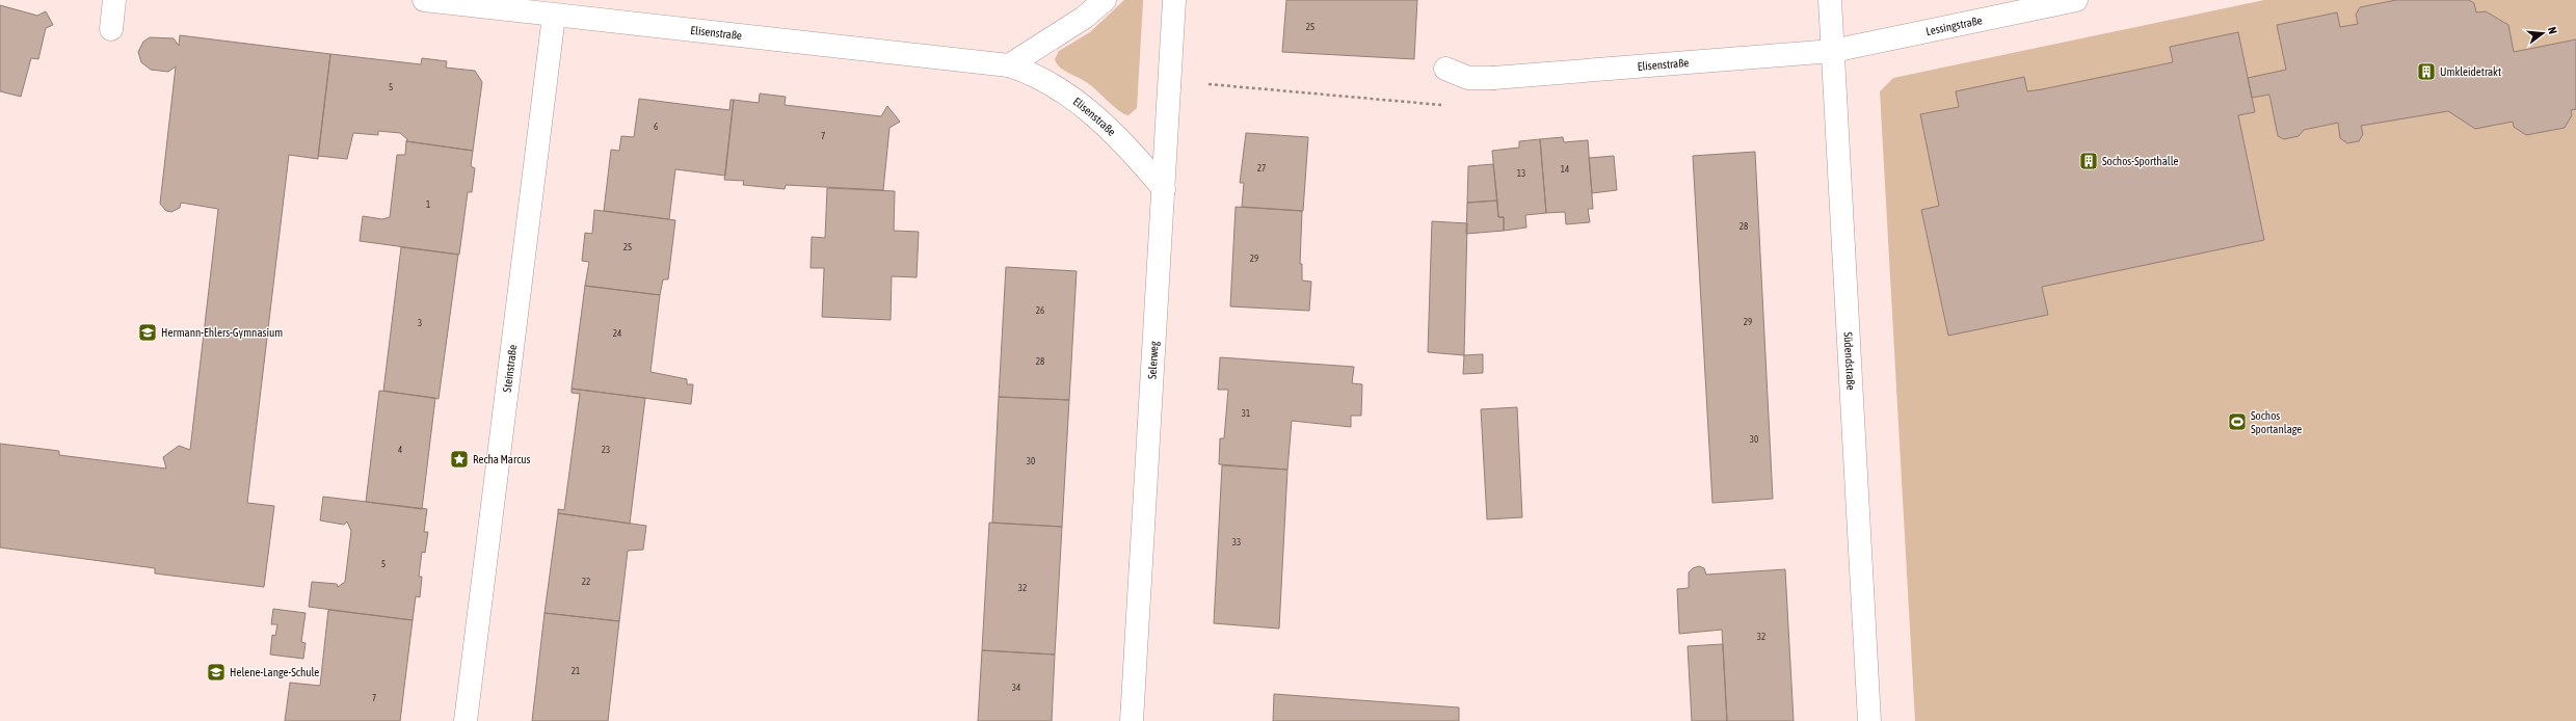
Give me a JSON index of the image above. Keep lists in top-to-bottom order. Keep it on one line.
{"streets":{"street":["Lessingstraße","Elisenstraße","Selerweg","Südendstraße","Steinstraße"]},"crossings":[["Lessingstraße","Elisenstraße"],["Lessingstraße","Südendstraße"],["Elisenstraße","Selerweg"],["Elisenstraße","Südendstraße"],["Elisenstraße","Steinstraße"]],"places":{"building":["Umkleidetrakt","Sochos-Sporthalle"],"school or university":["Hermann-Ehlers-Gymnasium","Helene-Lange-Schule"],"sports":["Sochos Sportanlage"],"place":["Recha Marcus"]},"house_numbers":["25","5","6","7","27","14","13","1","28","25","29","26","29","3","24","28","31","30","4","23","30","33","5","22","32","32","21","34","7"],"north":"right"}
